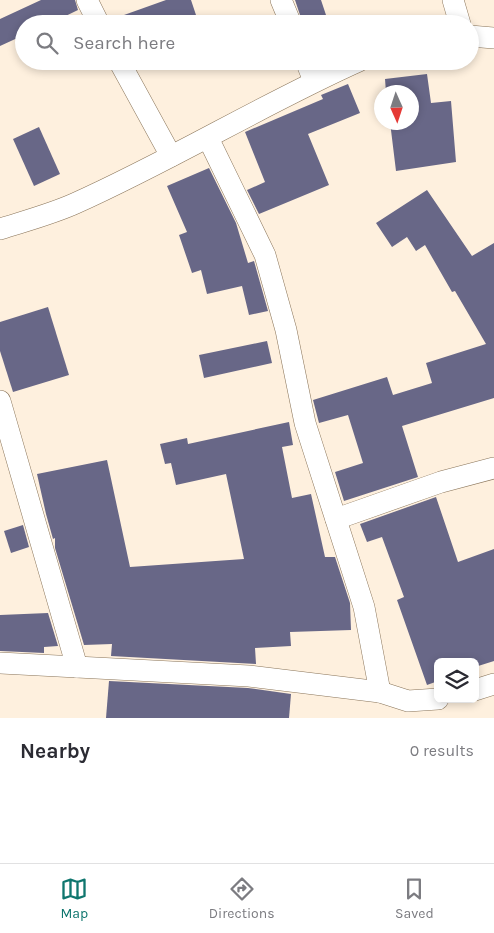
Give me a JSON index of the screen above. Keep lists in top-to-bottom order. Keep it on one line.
{"north":"bottom","page":{"search":"Search here","heading":["Nearby","0 results"],"nav":["Map","Directions","Saved"]}}
